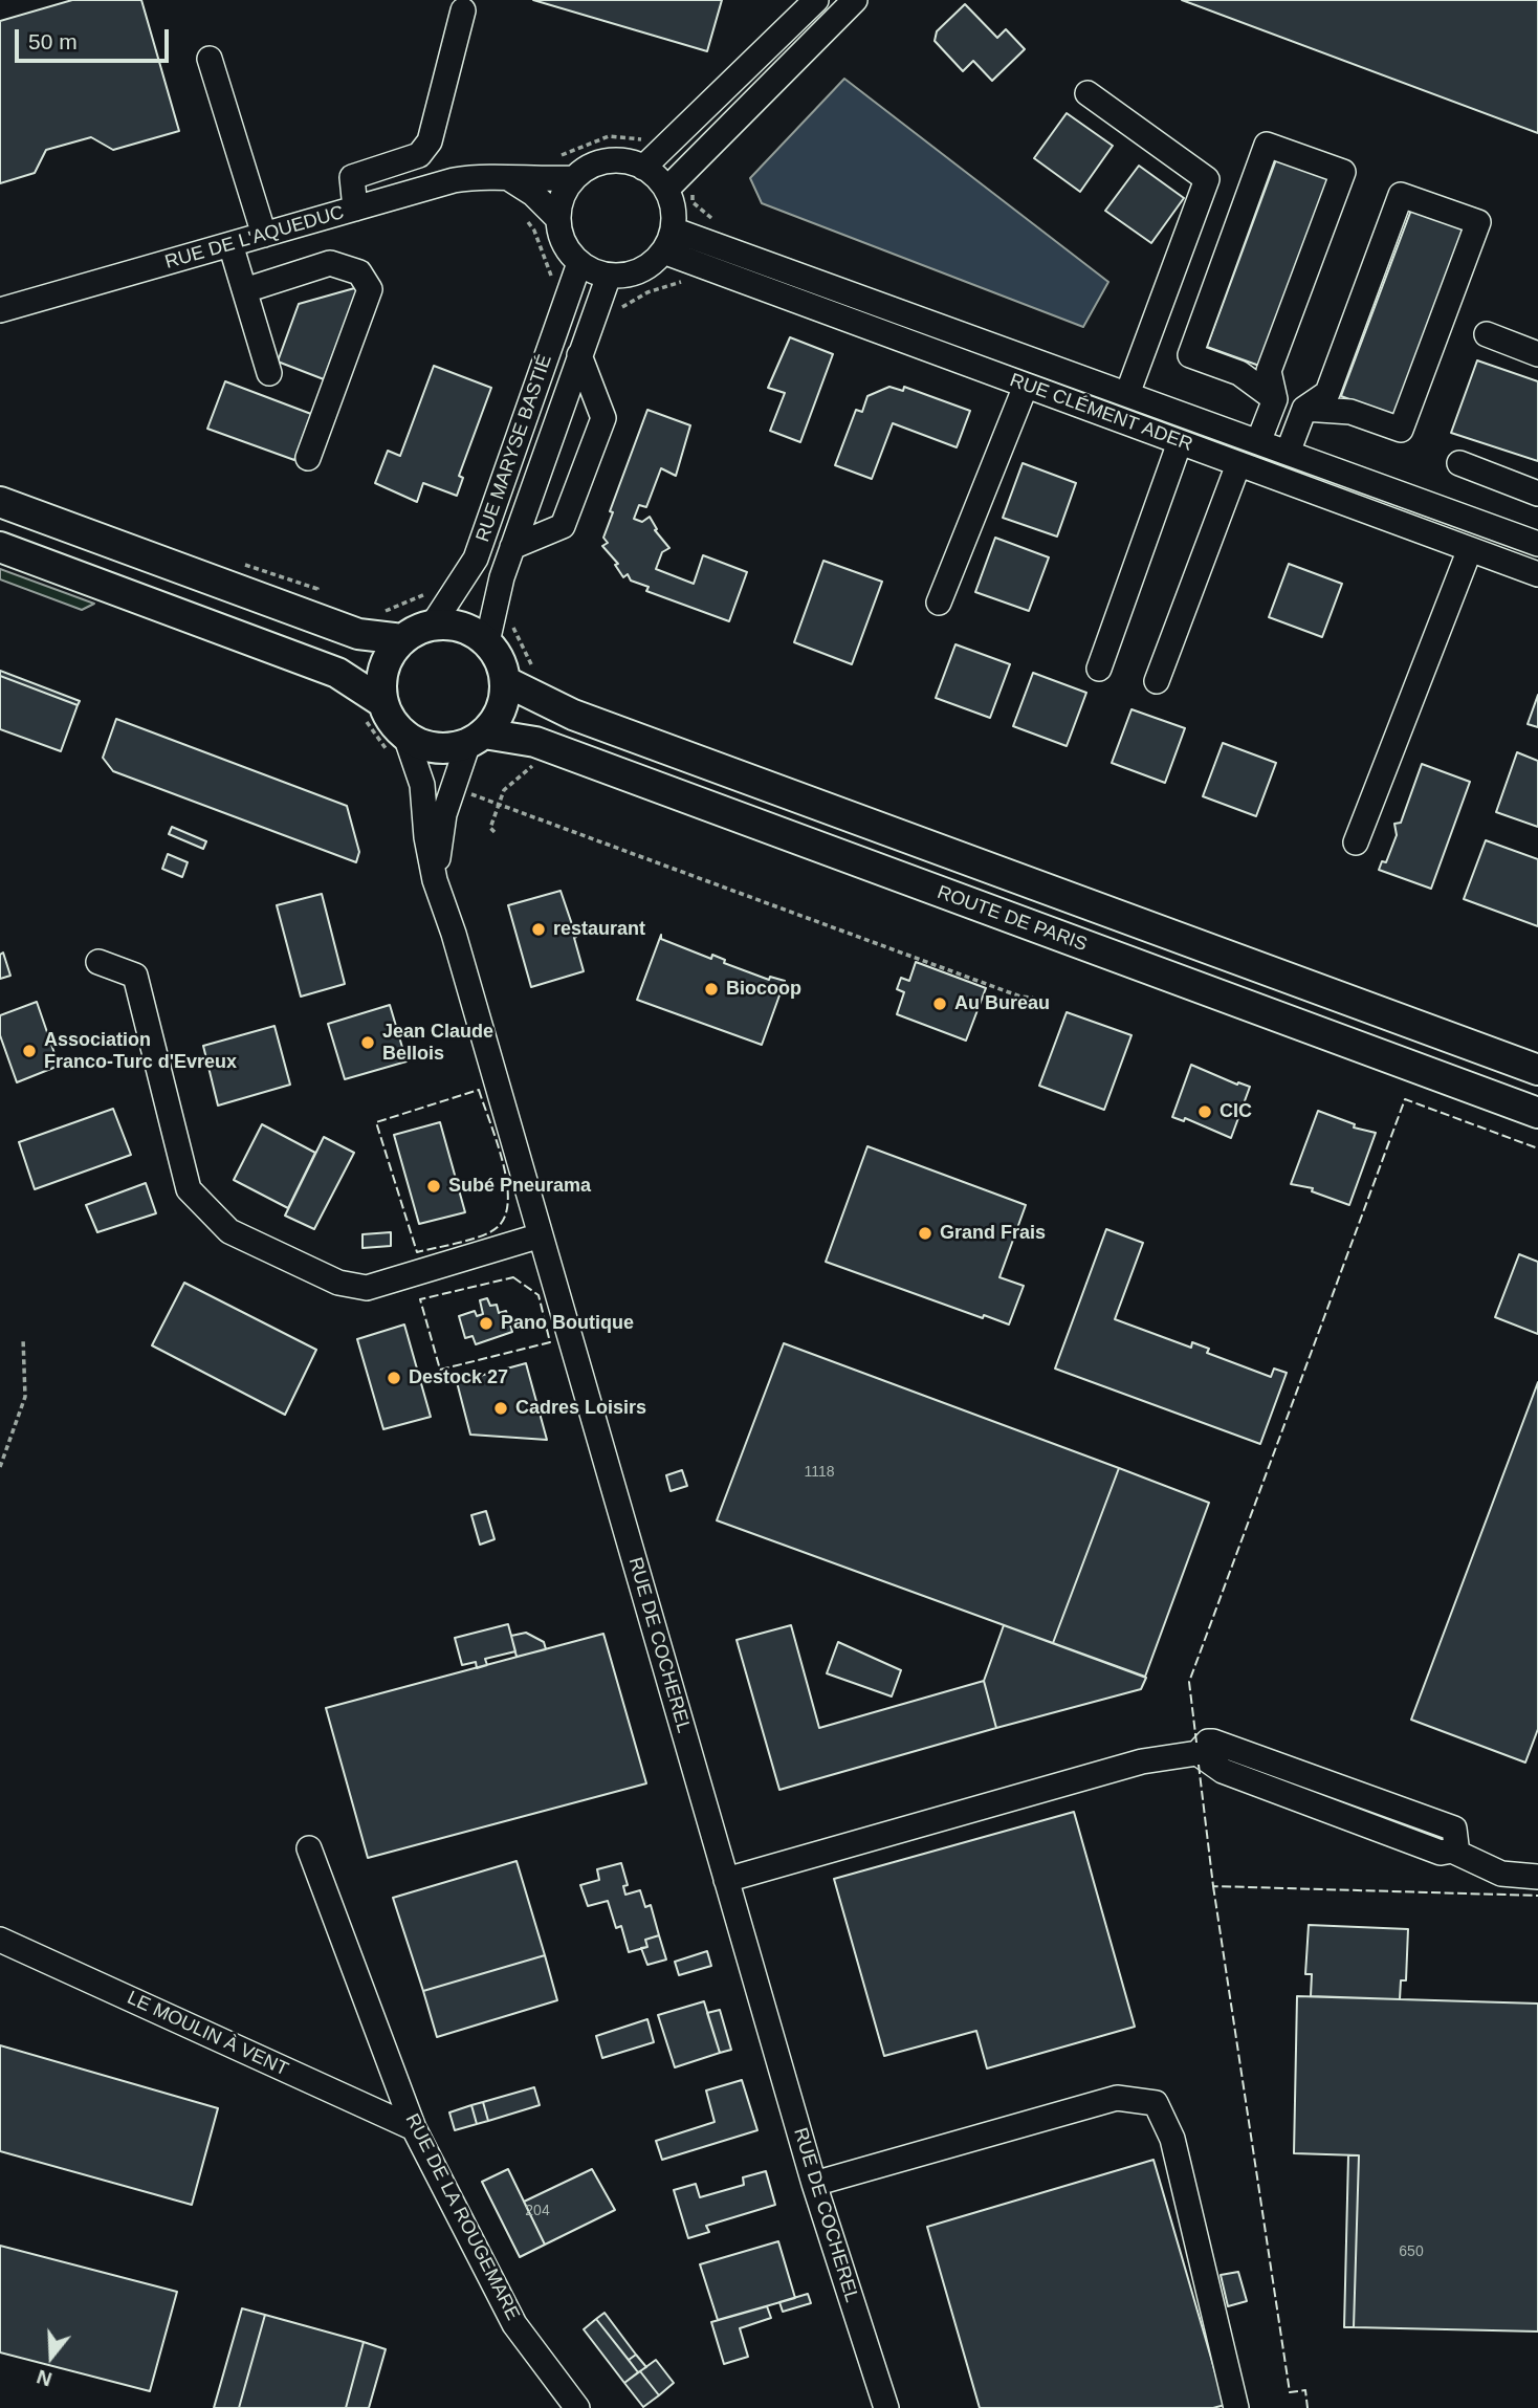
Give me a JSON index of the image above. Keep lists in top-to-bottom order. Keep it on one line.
{"streets":{"main road":["ROUTE DE PARIS"],"street":["RUE DE L'AQUEDUC","RUE CLÉMENT ADER","RUE MARYSE BASTIÉ","RUE DE COCHEREL","LE MOULIN À VENT","RUE DE LA ROUGEMARE"]},"crossings":[["RUE DE L'AQUEDUC","RUE CLÉMENT ADER"],["RUE DE L'AQUEDUC","RUE MARYSE BASTIÉ"],["RUE CLÉMENT ADER","RUE MARYSE BASTIÉ"],["RUE MARYSE BASTIÉ","ROUTE DE PARIS"],["RUE MARYSE BASTIÉ","RUE DE COCHEREL"],["ROUTE DE PARIS","RUE DE COCHEREL"],["LE MOULIN À VENT","RUE DE LA ROUGEMARE"]],"places":["restaurant","Biocoop","Au Bureau","Jean Claude Bellois","Association Franco-Turc d'Evreux","CIC","Subé Pneurama","Grand Frais","Pano Boutique","Destock 27","Cadres Loisirs"],"house_numbers":["1118","204","650"],"scale_bar":"50 m","north":"bottom"}
